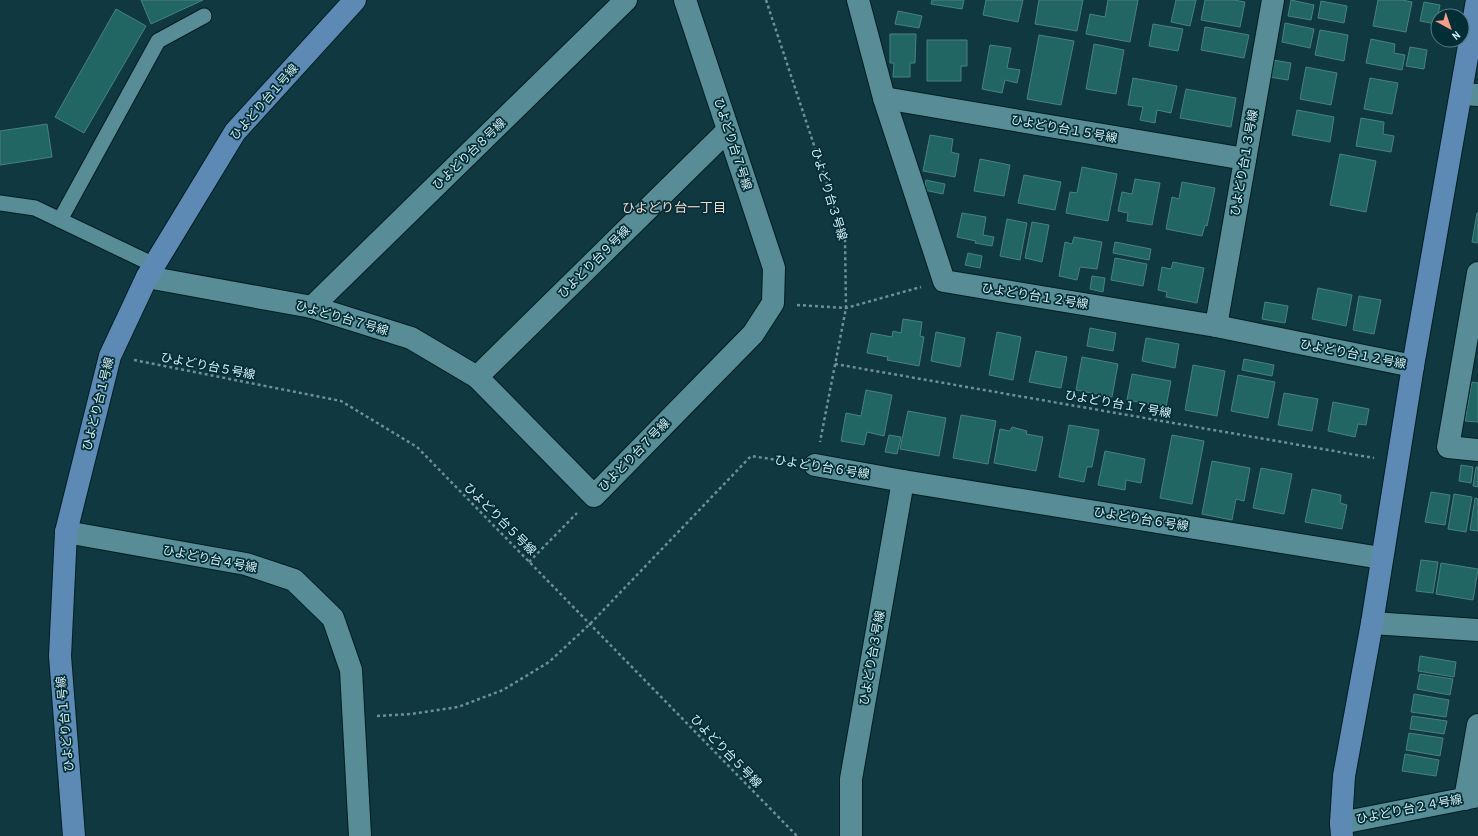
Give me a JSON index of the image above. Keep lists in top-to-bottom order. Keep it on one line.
{"streets":{"street":["ひよどり台１号線","ひよどり台１５号線","ひよどり台７号線","ひよどり台８号線","ひよどり台１３号線","ひよどり台３号線","ひよどり台９号線","ひよどり台１２号線","ひよどり台６号線","ひよどり台４号線","ひよどり台２４号線"],"path":["ひよどり台５号線","ひよどり台１７号線"]},"crossings":[["ひよどり台１号線","ひよどり台７号線"],["ひよどり台１号線","ひよどり台５号線"],["ひよどり台１号線","ひよどり台４号線"],["ひよどり台１５号線","ひよどり台１３号線"],["ひよどり台７号線","ひよどり台８号線"],["ひよどり台７号線","ひよどり台９号線"],["ひよどり台１３号線","ひよどり台１２号線"],["ひよどり台３号線","ひよどり台１７号線"],["ひよどり台３号線","ひよどり台６号線"],["ひよどり台５号線","ひよどり台６号線"],["ひよどり台６号線","ひよどり台４号線"]],"districts":["ひよどり台一丁目"],"north":"bottom right"}
